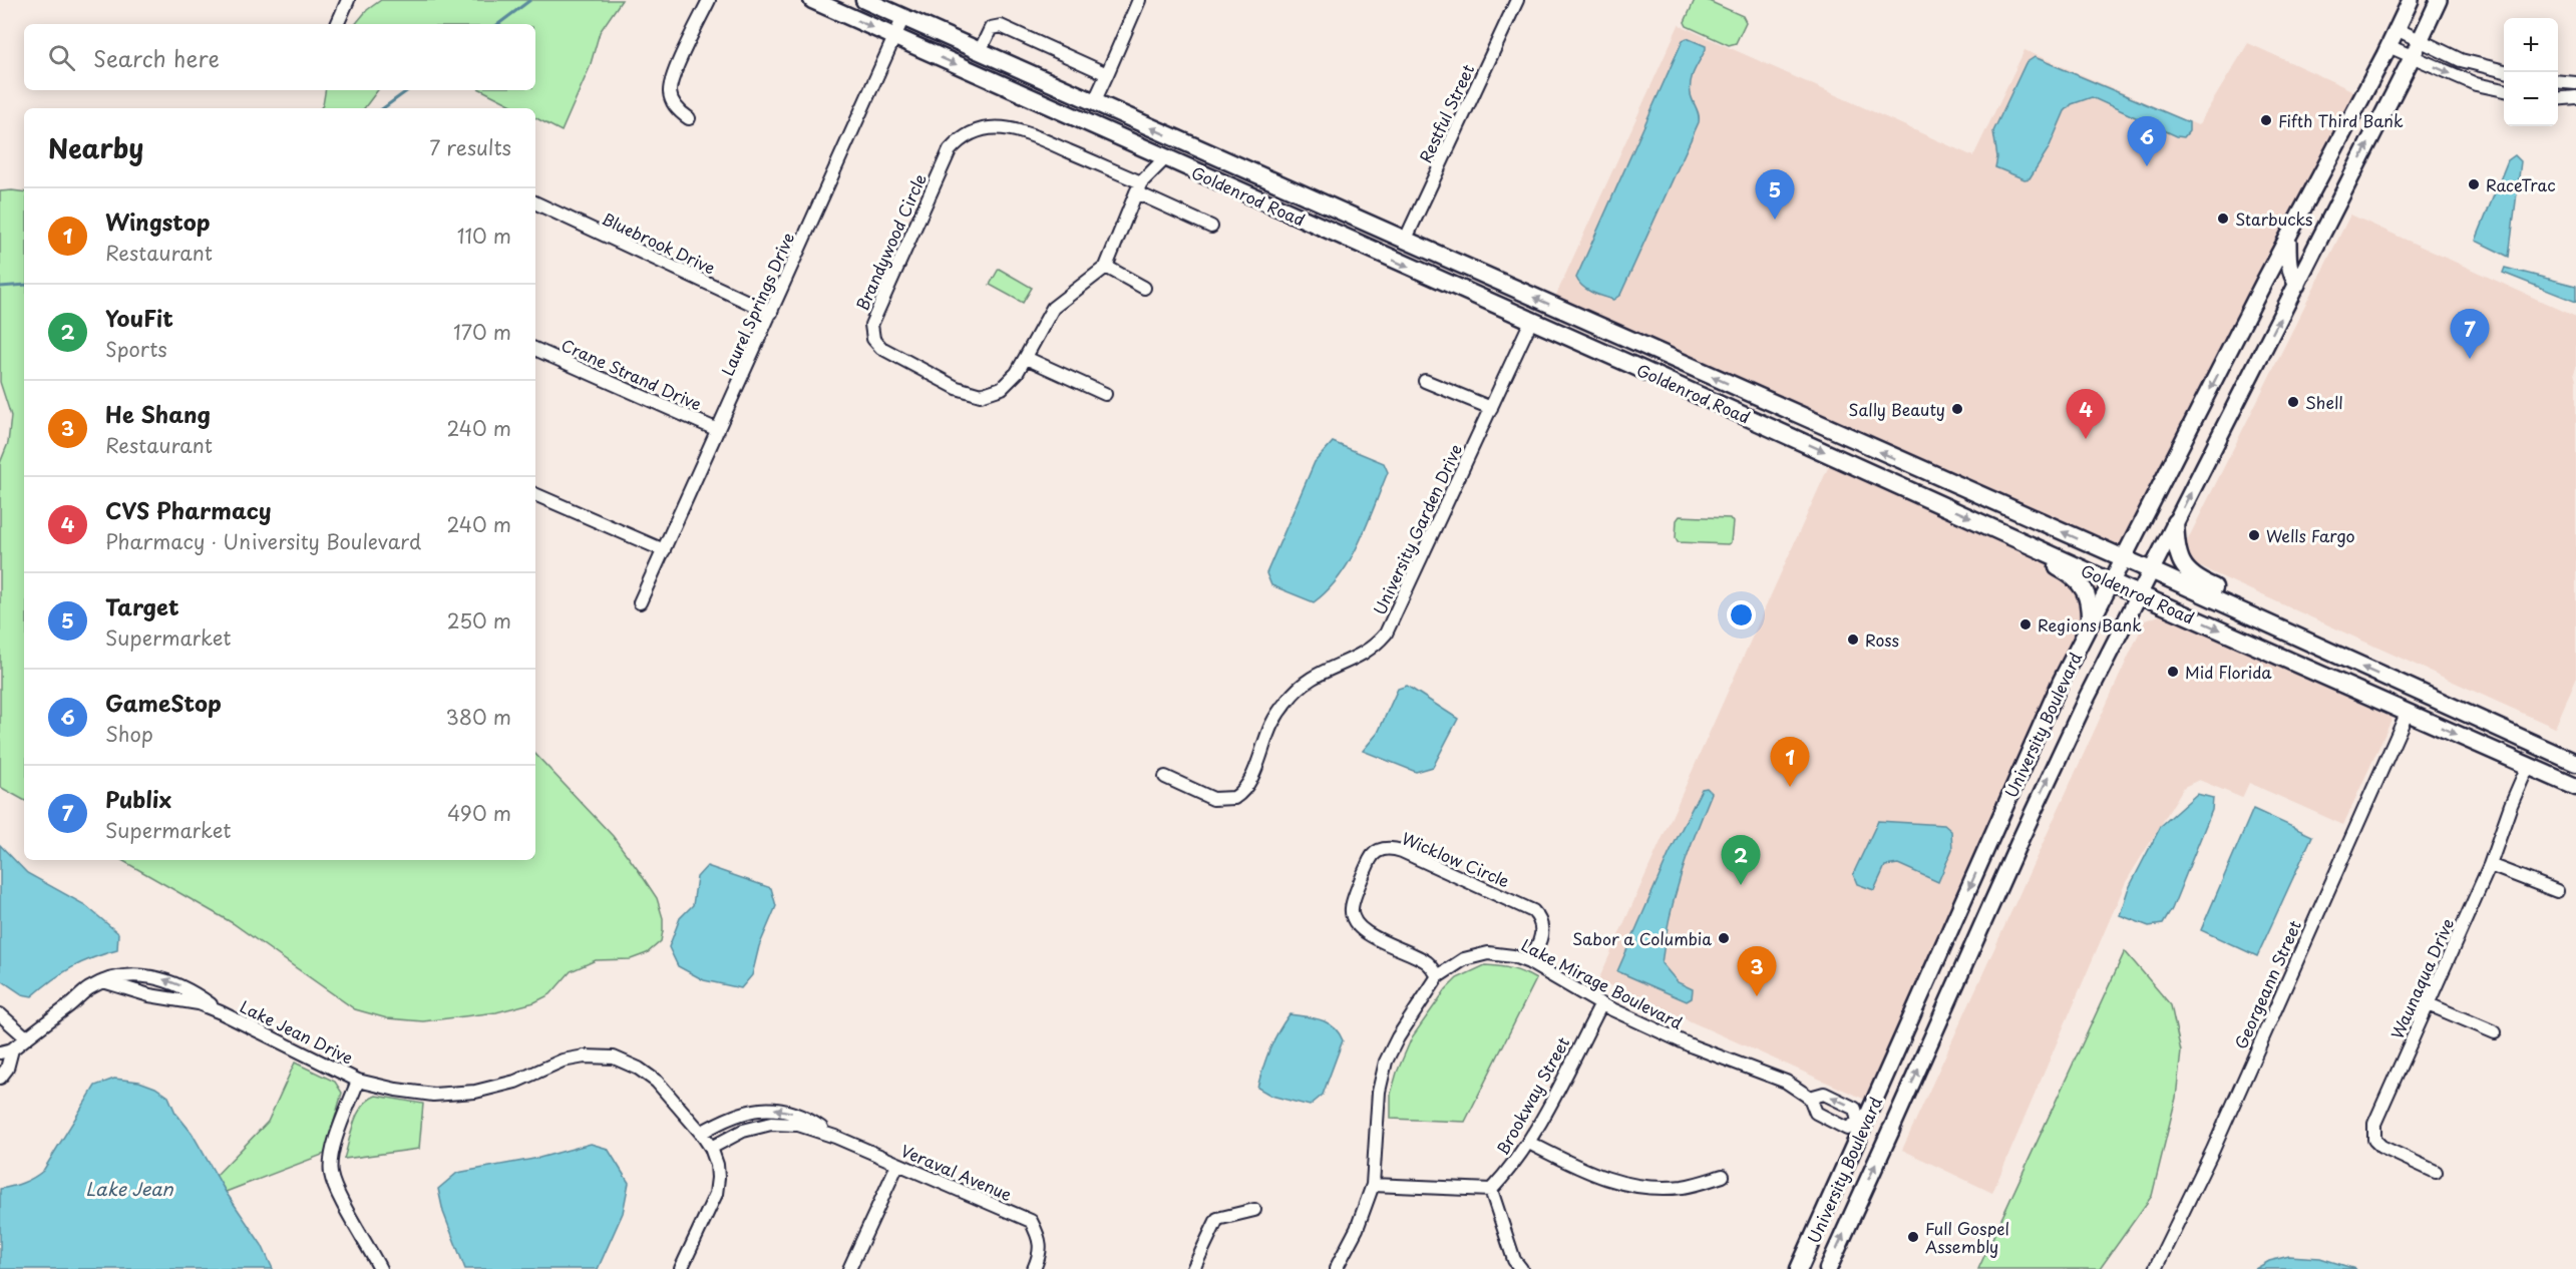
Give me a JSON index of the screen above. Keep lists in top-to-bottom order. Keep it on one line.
{"streets":{"main road":["Goldenrod Road","University Boulevard"],"street":["Restful Street","Brandywood Circle","Bluebrook Drive","Laurel Springs Drive","Crane Strand Drive","University Garden Drive","Wicklow Circle","Waunaqua Drive","Lake Mirage Boulevard","Georgeann Street","Lake Jean Drive","Brookway Street","Veraval Avenue"]},"crossings":[["Restful Street","Goldenrod Road"],["Goldenrod Road","Laurel Springs Drive"],["Goldenrod Road","University Garden Drive"],["Goldenrod Road","University Boulevard"],["Goldenrod Road","Waunaqua Drive"],["Goldenrod Road","Georgeann Street"],["Bluebrook Drive","Laurel Springs Drive"],["Laurel Springs Drive","Crane Strand Drive"],["University Boulevard","Lake Mirage Boulevard"],["Wicklow Circle","Lake Mirage Boulevard"],["Lake Mirage Boulevard","Brookway Street"],["Lake Jean Drive","Veraval Avenue"]],"water":["Lake Jean"],"places":["Fifth Third Bank","RaceTrac","Starbucks","Shell","Sally Beauty","Wells Fargo","Regions Bank","Ross","Mid Florida","Sabor a Columbia","Full Gospel Assembly"],"page":{"map_buttons":["+","−"],"search":"Search here","heading":["Nearby","7 results"],"pins":["6","5","7","4","1","2","3"],"list":[{"mark":"1","name":"Wingstop","note":"Restaurant","value":"110 m"},{"mark":"2","name":"YouFit","note":"Sports","value":"170 m"},{"mark":"3","name":"He Shang","note":"Restaurant","value":"240 m"},{"mark":"4","name":"CVS Pharmacy","note":"Pharmacy · University Boulevard","value":"240 m"},{"mark":"5","name":"Target","note":"Supermarket","value":"250 m"},{"mark":"6","name":"GameStop","note":"Shop","value":"380 m"},{"mark":"7","name":"Publix","note":"Supermarket","value":"490 m"}]}}
